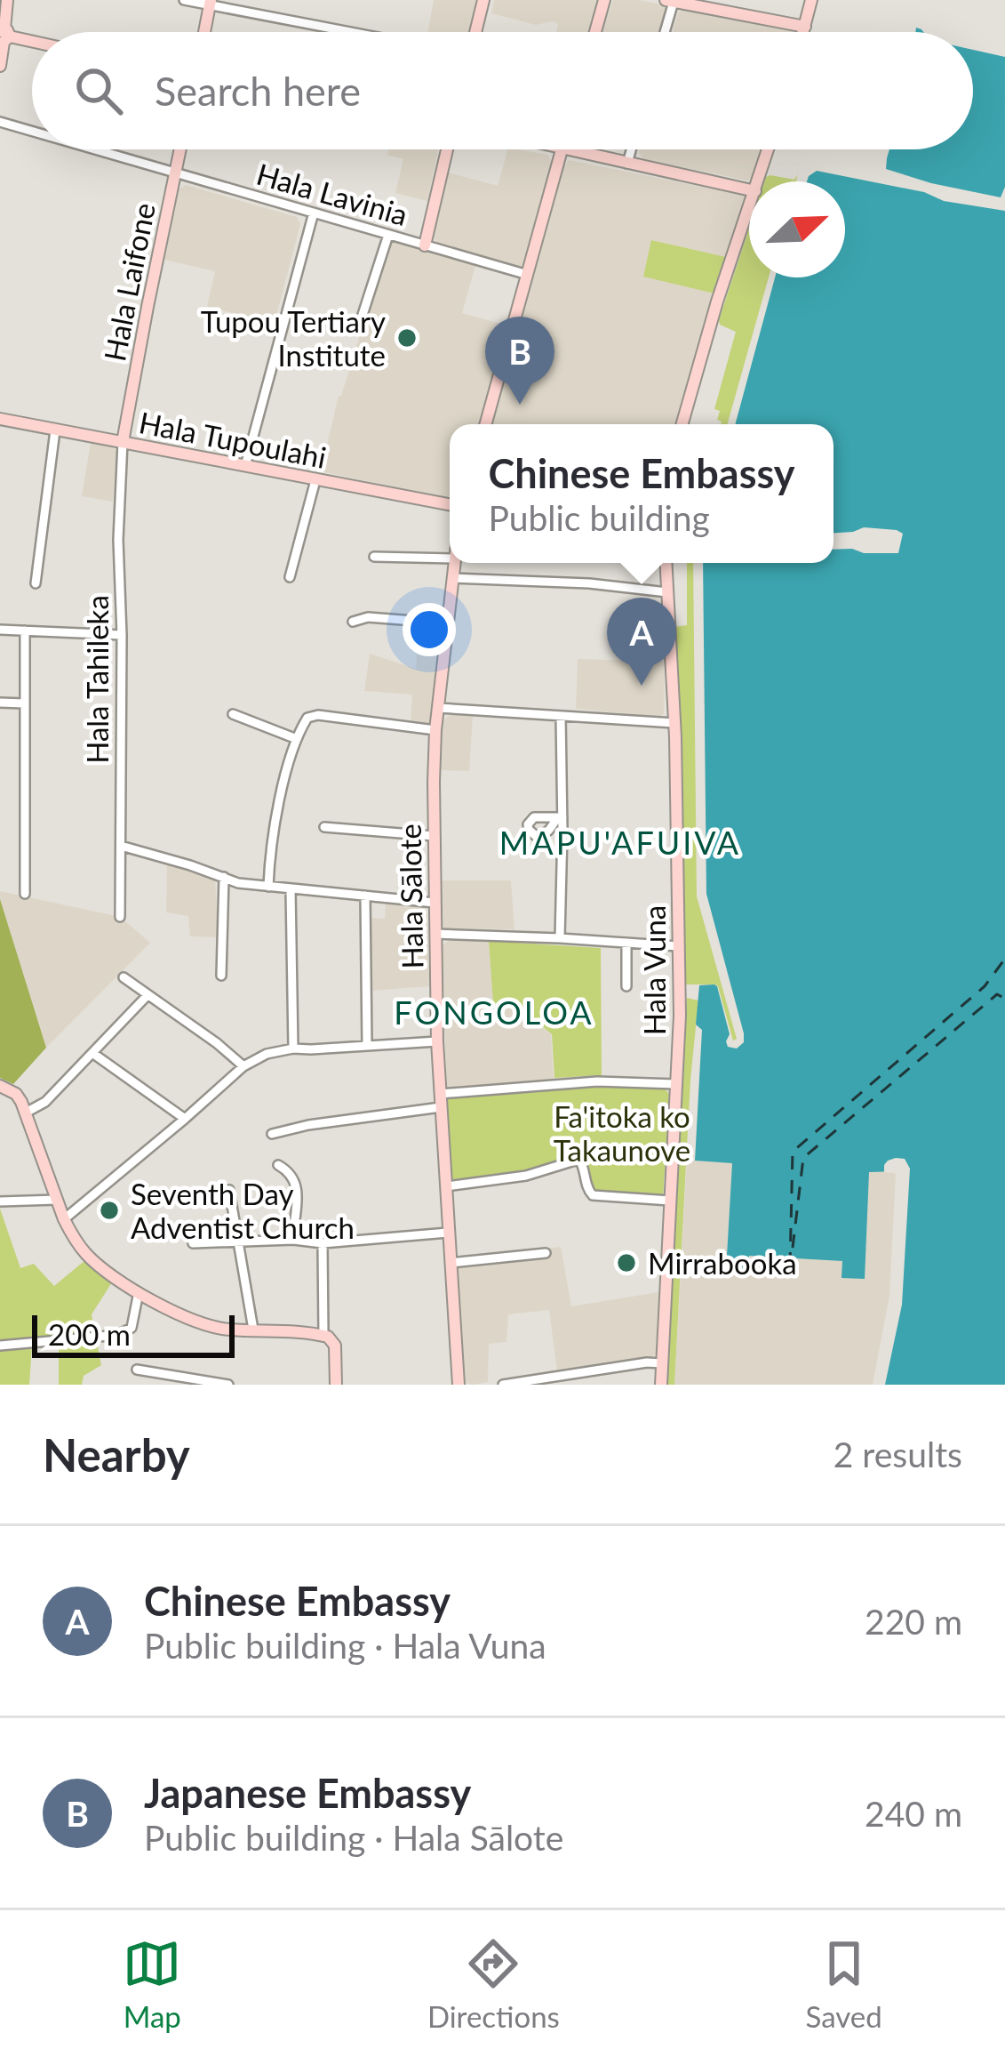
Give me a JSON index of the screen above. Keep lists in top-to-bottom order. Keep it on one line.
{"streets":{"main road":["Hala Laifone","Hala Tupoulahi","Hala Sālote","Hala Vuna"],"street":["Hala Lavinia","Hala Tahileka"]},"crossings":[["Hala Lavinia","Hala Laifone"],["Hala Laifone","Hala Tupoulahi"],["Hala Laifone","Hala Tahileka"],["Hala Tupoulahi","Hala Tahileka"]],"districts":["MAPU'AFUIVA","FONGOLOA"],"parks":["Fa'itoka ko Takaunove"],"places":["Tupou Tertiary Institute","Seventh Day Adventist Church","Mirrabooka"],"scale_bar":"200 m","north":"top right","page":{"search":"Search here","pins":["B","A"],"popup":["Chinese Embassy","Public building"],"scale":"200 m","heading":["Nearby","2 results"],"list":[{"mark":"A","name":"Chinese Embassy","note":"Public building · Hala Vuna","value":"220 m"},{"mark":"B","name":"Japanese Embassy","note":"Public building · Hala Sālote","value":"240 m"}],"nav":["Map","Directions","Saved"]}}
